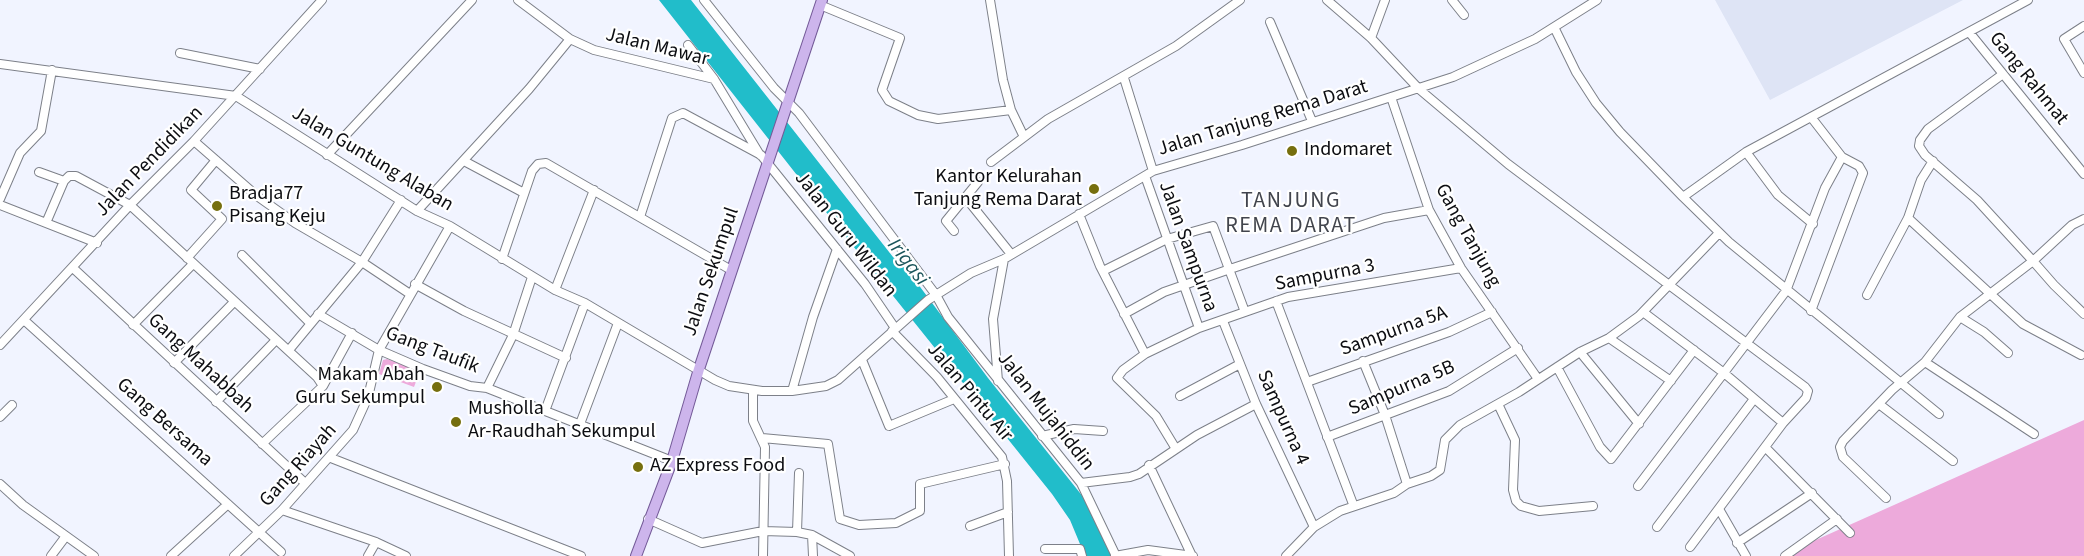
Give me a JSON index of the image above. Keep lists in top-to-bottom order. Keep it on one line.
{"streets":{"main road":["Jalan Sekumpul"],"street":["Jalan Mawar","Gang Rahmat","Jalan Tanjung Rema Darat","Jalan Guntung Alaban","Jalan Pendidikan","Jalan Guru Wildan","Gang Tanjung","Jalan Sampurna","Sampurna 3","Sampurna 5A","Gang Taufik","Gang Mahabbah","Sampurna 5B","Jalan Pintu Air","Jalan Mujahiddin","Sampurna 4","Gang Bersama","Gang Riayah"]},"crossings":[["Jalan Mawar","Jalan Guru Wildan"],["Jalan Mawar","Jalan Sekumpul"],["Jalan Tanjung Rema Darat","Jalan Guntung Alaban"],["Jalan Tanjung Rema Darat","Jalan Guru Wildan"],["Jalan Tanjung Rema Darat","Gang Tanjung"],["Jalan Tanjung Rema Darat","Jalan Sampurna"],["Jalan Tanjung Rema Darat","Jalan Sekumpul"],["Jalan Tanjung Rema Darat","Jalan Pintu Air"],["Jalan Tanjung Rema Darat","Jalan Mujahiddin"],["Jalan Guntung Alaban","Jalan Pendidikan"],["Jalan Guntung Alaban","Jalan Sekumpul"],["Jalan Guntung Alaban","Gang Riayah"],["Jalan Pendidikan","Gang Mahabbah"],["Jalan Pendidikan","Gang Bersama"],["Jalan Guru Wildan","Jalan Sekumpul"],["Jalan Guru Wildan","Jalan Pintu Air"],["Gang Tanjung","Sampurna 3"],["Gang Tanjung","Sampurna 5A"],["Gang Tanjung","Sampurna 5B"],["Jalan Sampurna","Sampurna 3"],["Jalan Sekumpul","Gang Taufik"],["Jalan Sekumpul","Jalan Mujahiddin"],["Sampurna 3","Sampurna 4"],["Gang Taufik","Gang Riayah"],["Gang Mahabbah","Gang Riayah"],["Gang Bersama","Gang Riayah"]],"districts":["TANJUNG REMA DARAT"],"water":["Irigasi"],"places":["Indomaret","Kantor Kelurahan Tanjung Rema Darat","Bradja77 Pisang Keju","Makam Abah Guru Sekumpul","Musholla Ar-Raudhah Sekumpul","AZ Express Food"]}
